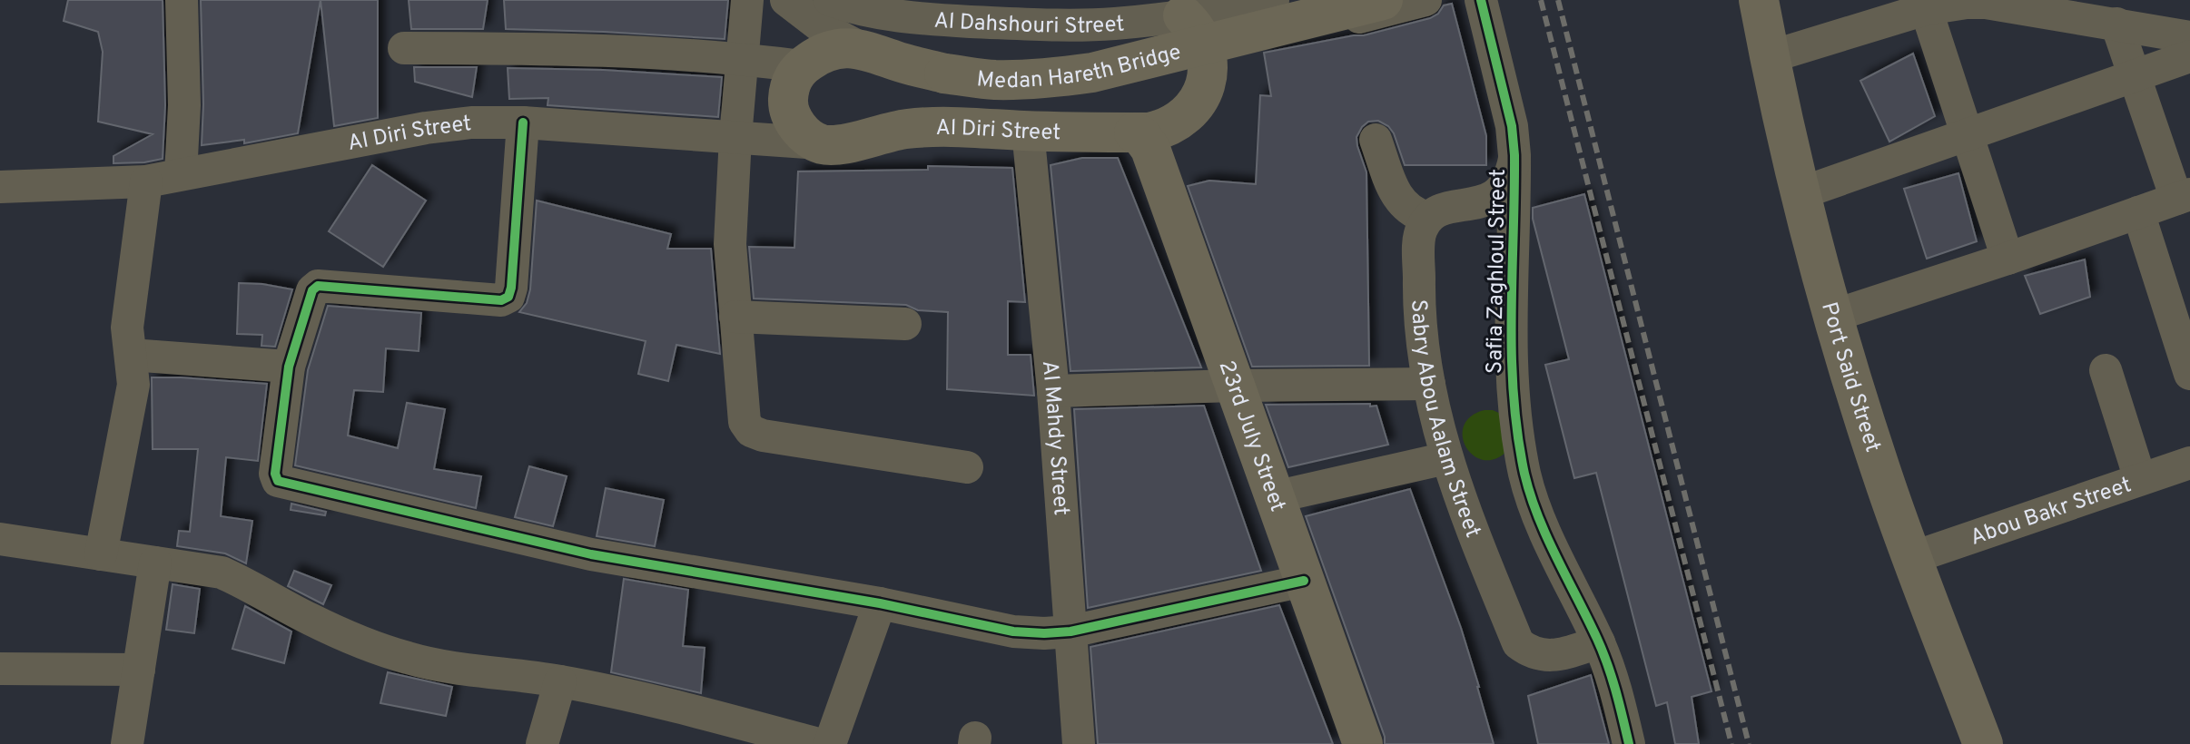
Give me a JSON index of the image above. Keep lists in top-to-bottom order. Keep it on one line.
{"streets":{"main road":["Medan Hareth Bridge","Al Diri Street","Port Said Street","23rd July Street"],"street":["Al Dahshouri Street","Safia Zaghloul Street","Sabry Abou Aalam Street","Al Mahdy Street","Abou Bakr Street"]},"crossings":[["Al Diri Street","23rd July Street"],["Al Diri Street","Al Mahdy Street"],["Safia Zaghloul Street","Sabry Abou Aalam Street"],["Port Said Street","Abou Bakr Street"]]}
